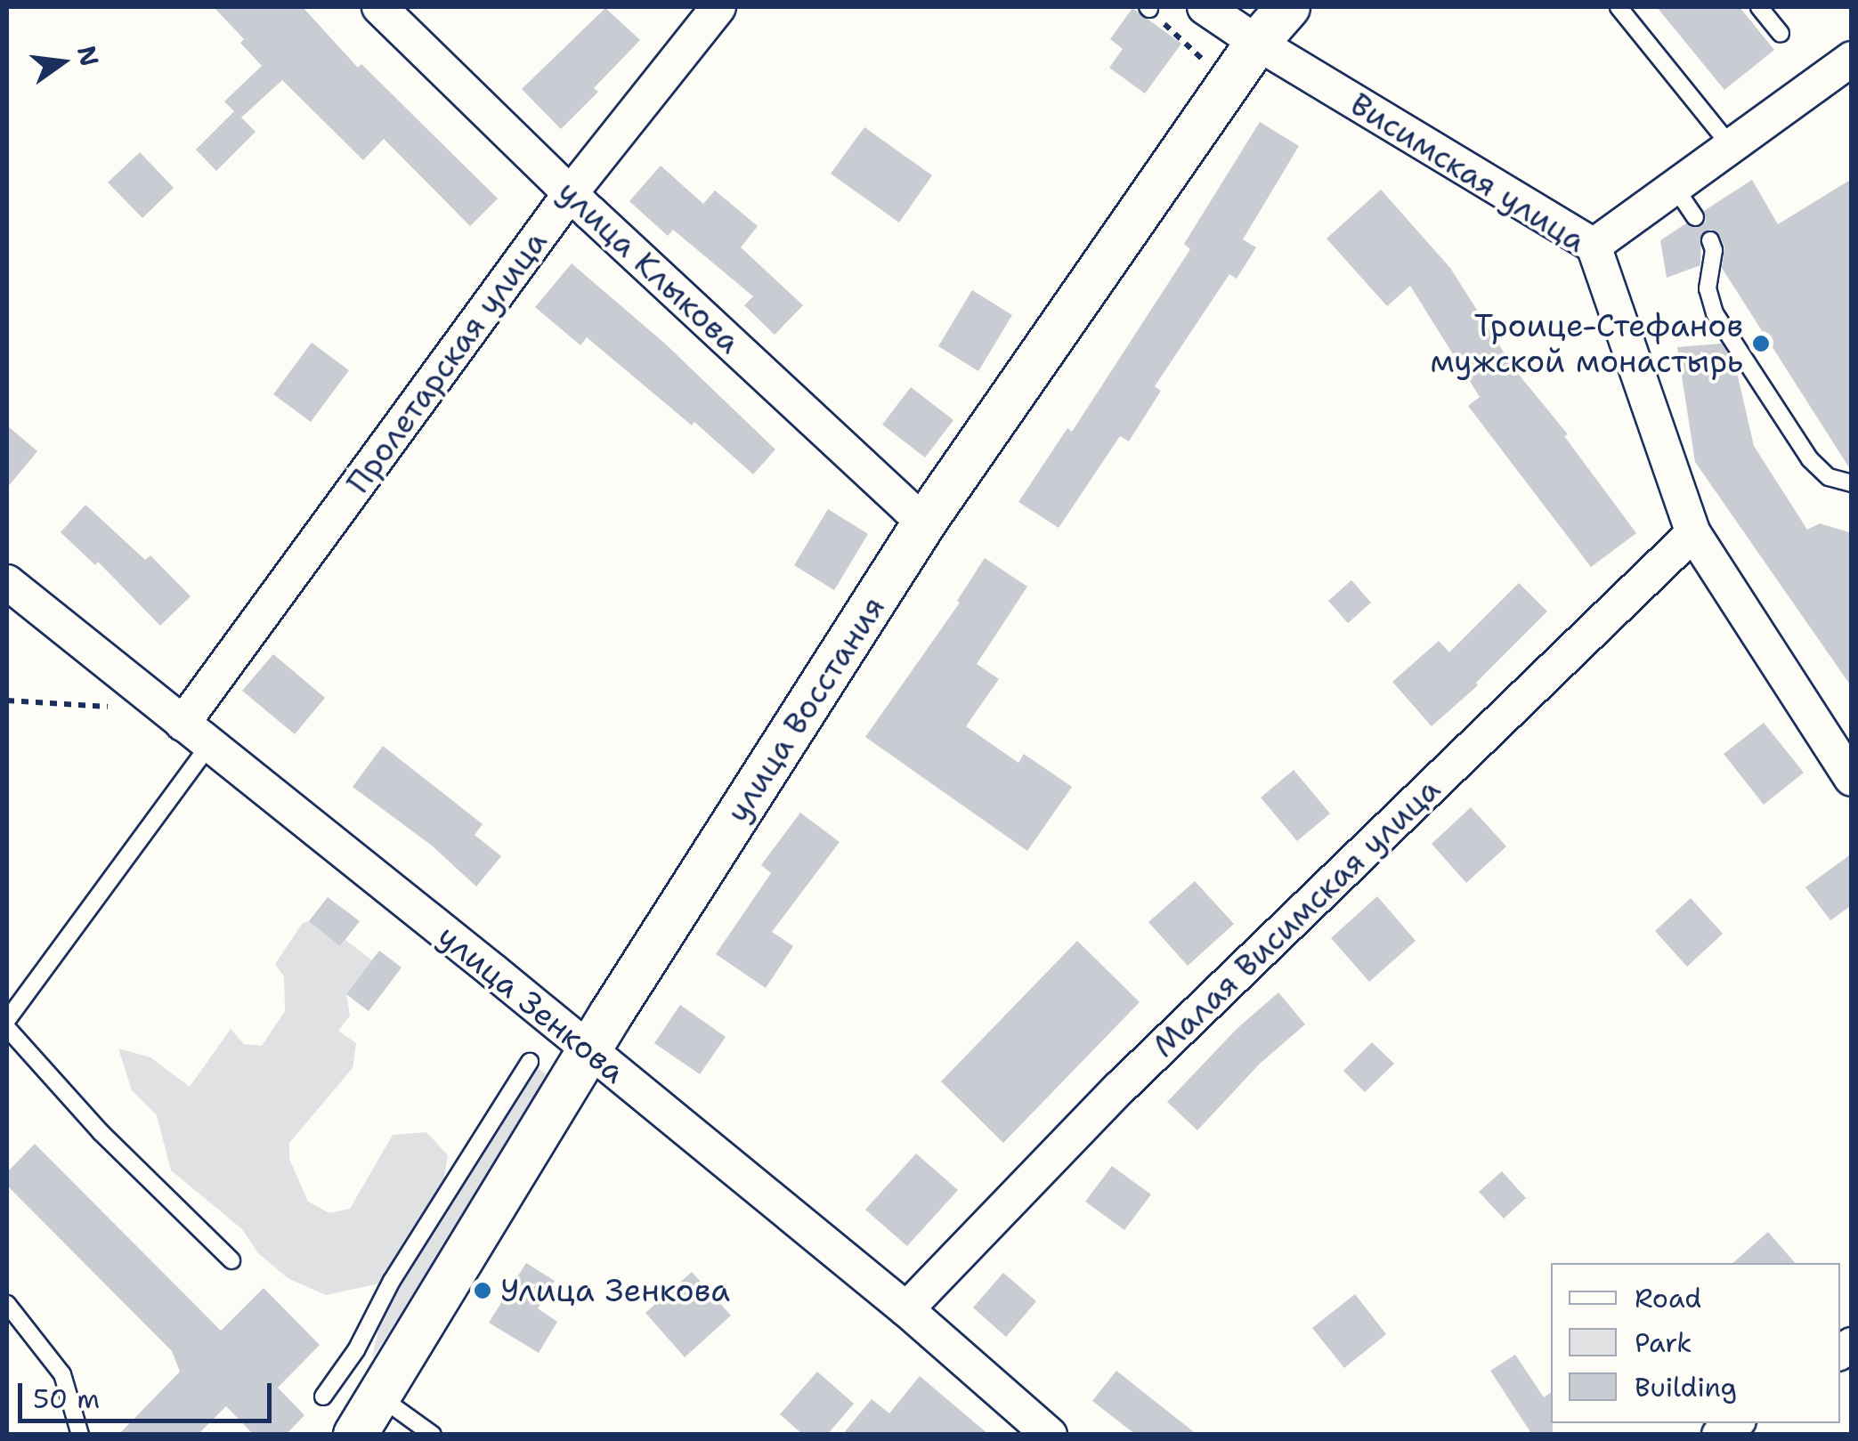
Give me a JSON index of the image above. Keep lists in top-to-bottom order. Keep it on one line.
{"streets":{"street":["Висимская улица","улица Клыкова","Пролетарская улица","улица Восстания","Малая Висимская улица","улица Зенкова"]},"crossings":[["Висимская улица","улица Восстания"],["Висимская улица","Малая Висимская улица"],["улица Клыкова","Пролетарская улица"],["улица Клыкова","улица Восстания"],["Пролетарская улица","улица Зенкова"],["улица Восстания","улица Зенкова"],["Малая Висимская улица","улица Зенкова"]],"places":["Троице-Стефанов мужской монастырь","Улица Зенкова"],"legend":["Road","Park","Building"],"scale_bar":"50 m","north":"right"}
